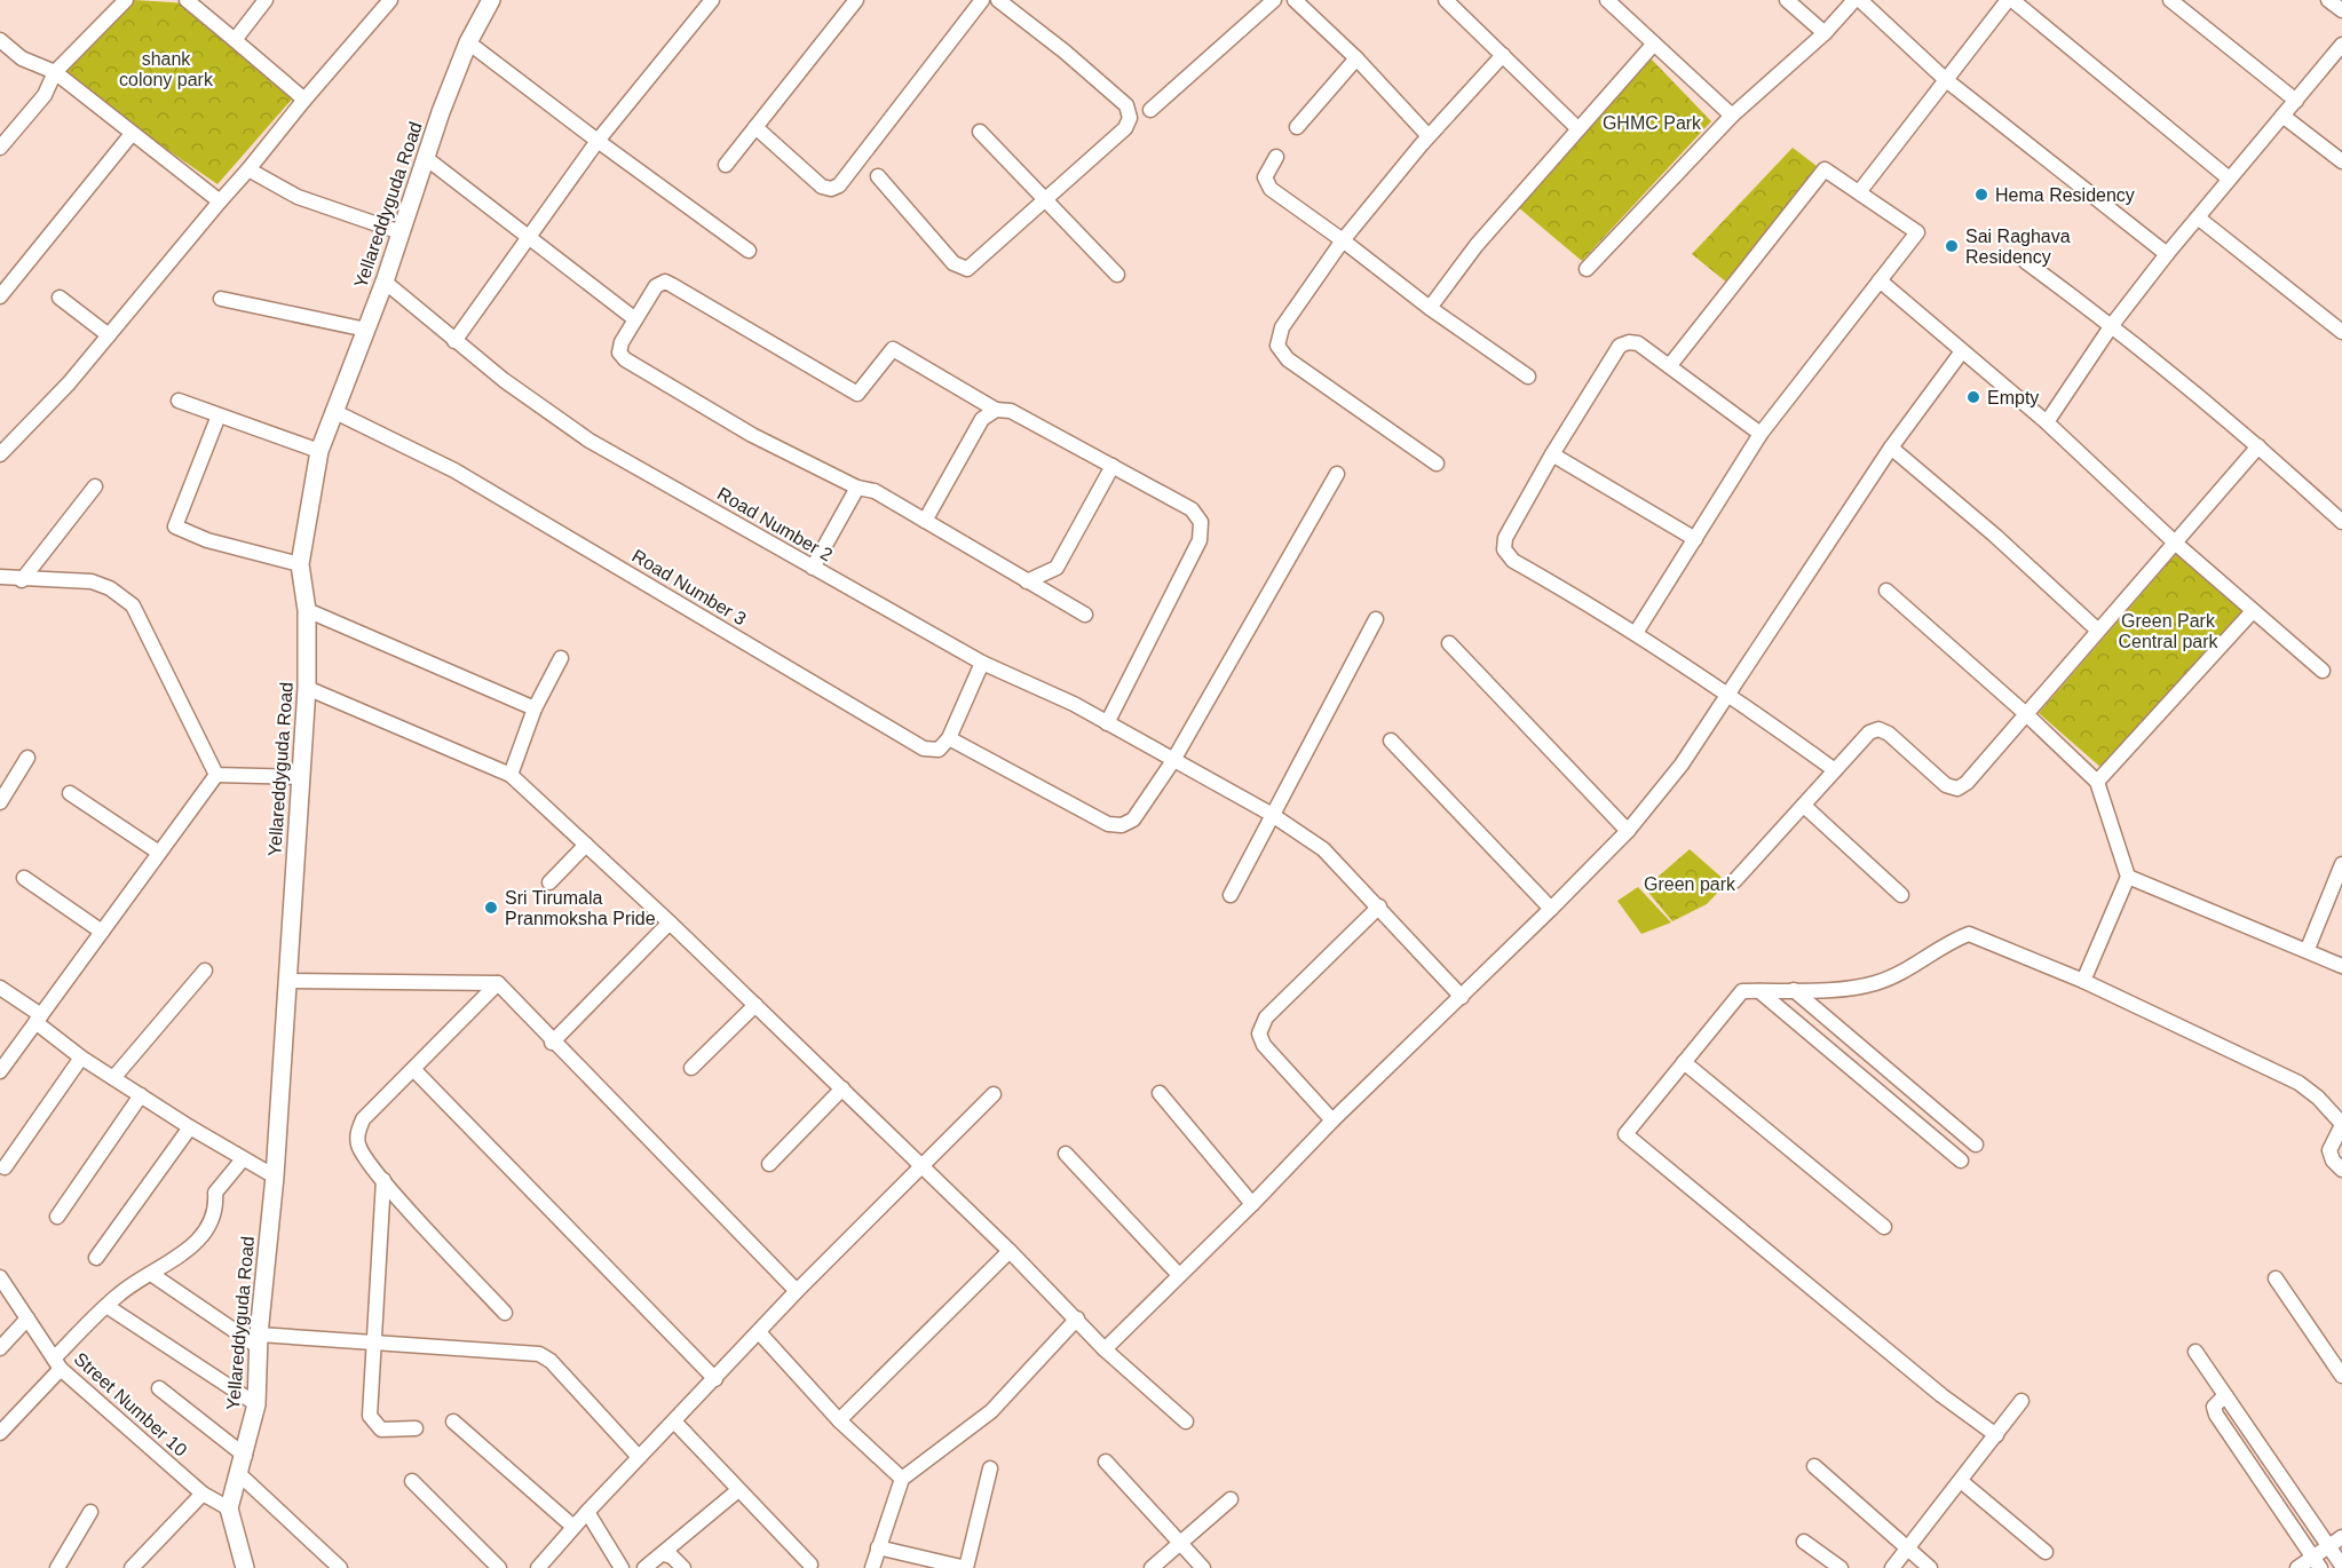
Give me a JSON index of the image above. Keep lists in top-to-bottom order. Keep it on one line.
{"streets":{"street":["Yellareddyguda Road","Road Number 2","Road Number 3","Street Number 10"]},"crossings":[["Yellareddyguda Road","Road Number 2"],["Yellareddyguda Road","Road Number 3"],["Yellareddyguda Road","Street Number 10"]],"parks":["shank colony park","GHMC Park","Green Park Central park","Green park"],"places":["Hema Residency","Sai Raghava Residency","Empty","Sri Tirumala Pranmoksha Pride"]}
